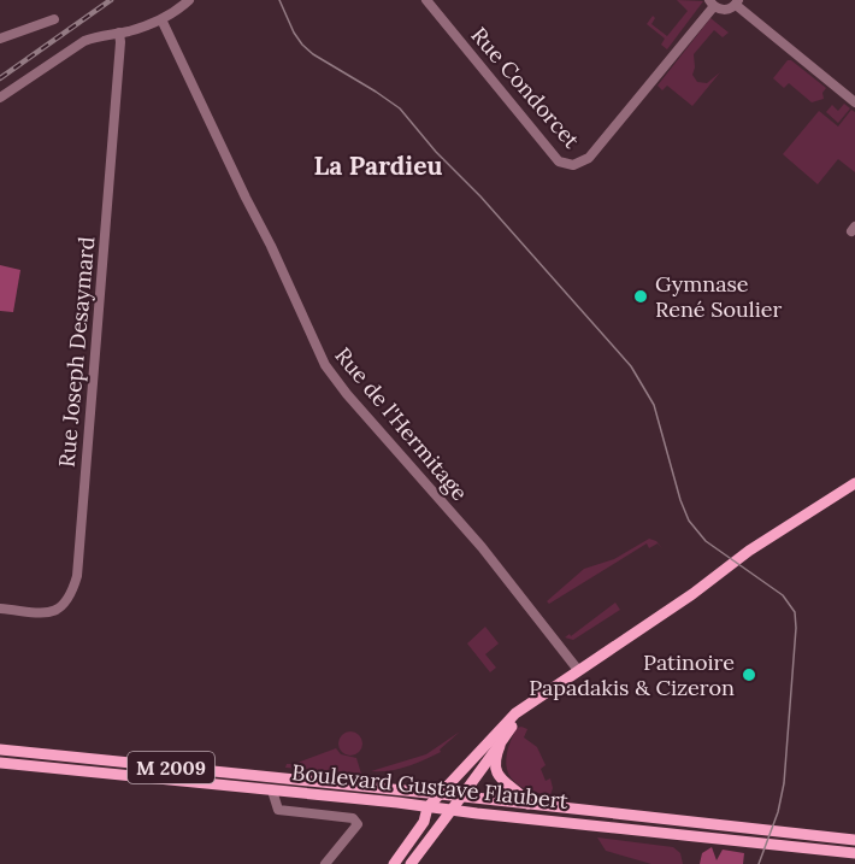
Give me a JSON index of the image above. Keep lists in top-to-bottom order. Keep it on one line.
{"streets":{"main road":["M 2009","Boulevard Gustave Flaubert"],"street":["Rue Condorcet","Rue Joseph Desaymard","Rue de l'Hermitage"]},"districts":["La Pardieu"],"places":["Gymnase René Soulier","Patinoire Papadakis & Cizeron"]}
